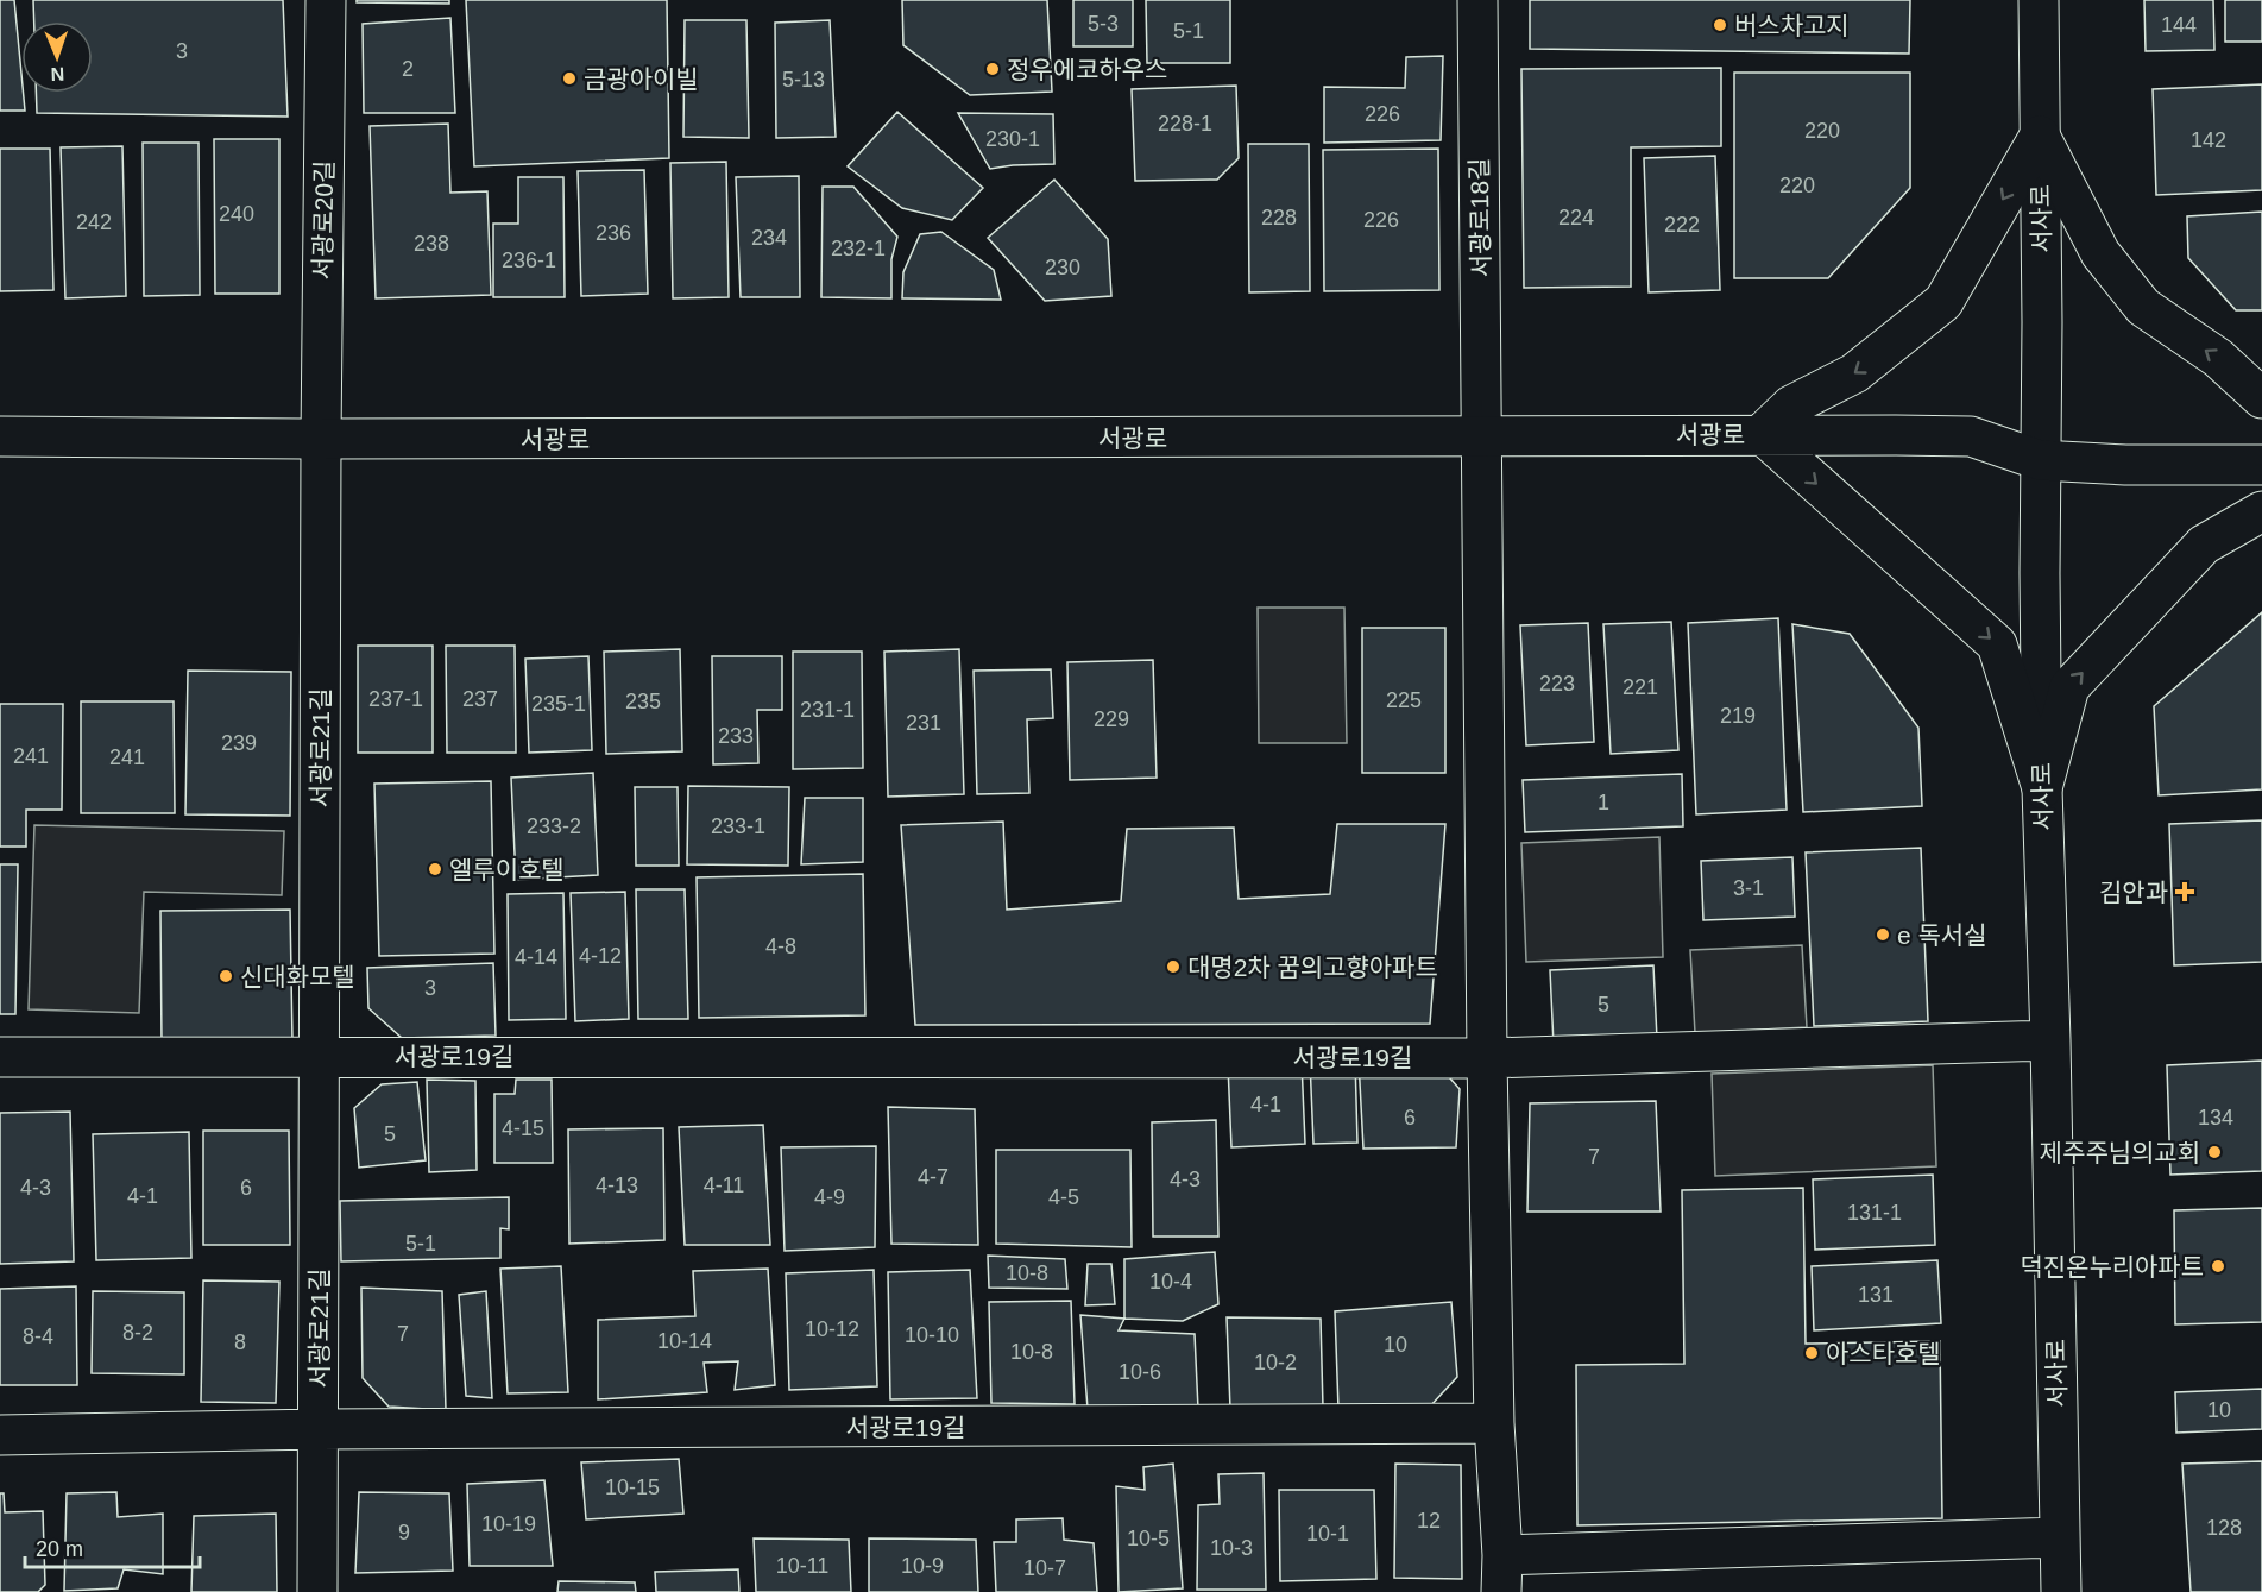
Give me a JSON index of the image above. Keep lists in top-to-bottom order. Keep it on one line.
{"streets":{"street":["서광로18길","서사로","서광로20길","서광로","서광로21길","서광로19길"]},"crossings":[["서광로18길","서광로"],["서사로","서광로"],["서사로","서광로19길"],["서광로20길","서광로"],["서광로20길","서광로21길"],["서광로","서광로21길"],["서광로21길","서광로19길"]],"places":{"other":["버스차고지","정우에코하우스","금광아이빌","엘루이호텔","e 독서실","대명2차 꿈의고향아파트","신대화모텔","제주주님의교회","덕진온누리아파트","아스타호텔"],"health":["김안과"]},"house_numbers":["5-3","144","5-1","3","2","5-13","226","228-1","220","230-1","142","220","240","228","224","226","242","222","236","234","238","232-1","236-1","230","223","221","237-1","237","225","235","235-1","231-1","219","229","231","233","239","241","241","1","233-2","233-1","3-1","4-8","4-12","4-14","3","5","4-1","6","134","4-15","5","7","4-7","4-3","4-13","4-11","4-3","6","4-1","4-9","4-5","131-1","5-1","10-8","10-4","131","10-12","8-2","7","10-10","8-4","10-14","8","10","10-8","10-2","10-6","10","10-15","12","10-19","128","9","10-1","10-5","10-3","10-11","10-9","10-7"],"scale_bar":"20 m","north":"bottom"}
